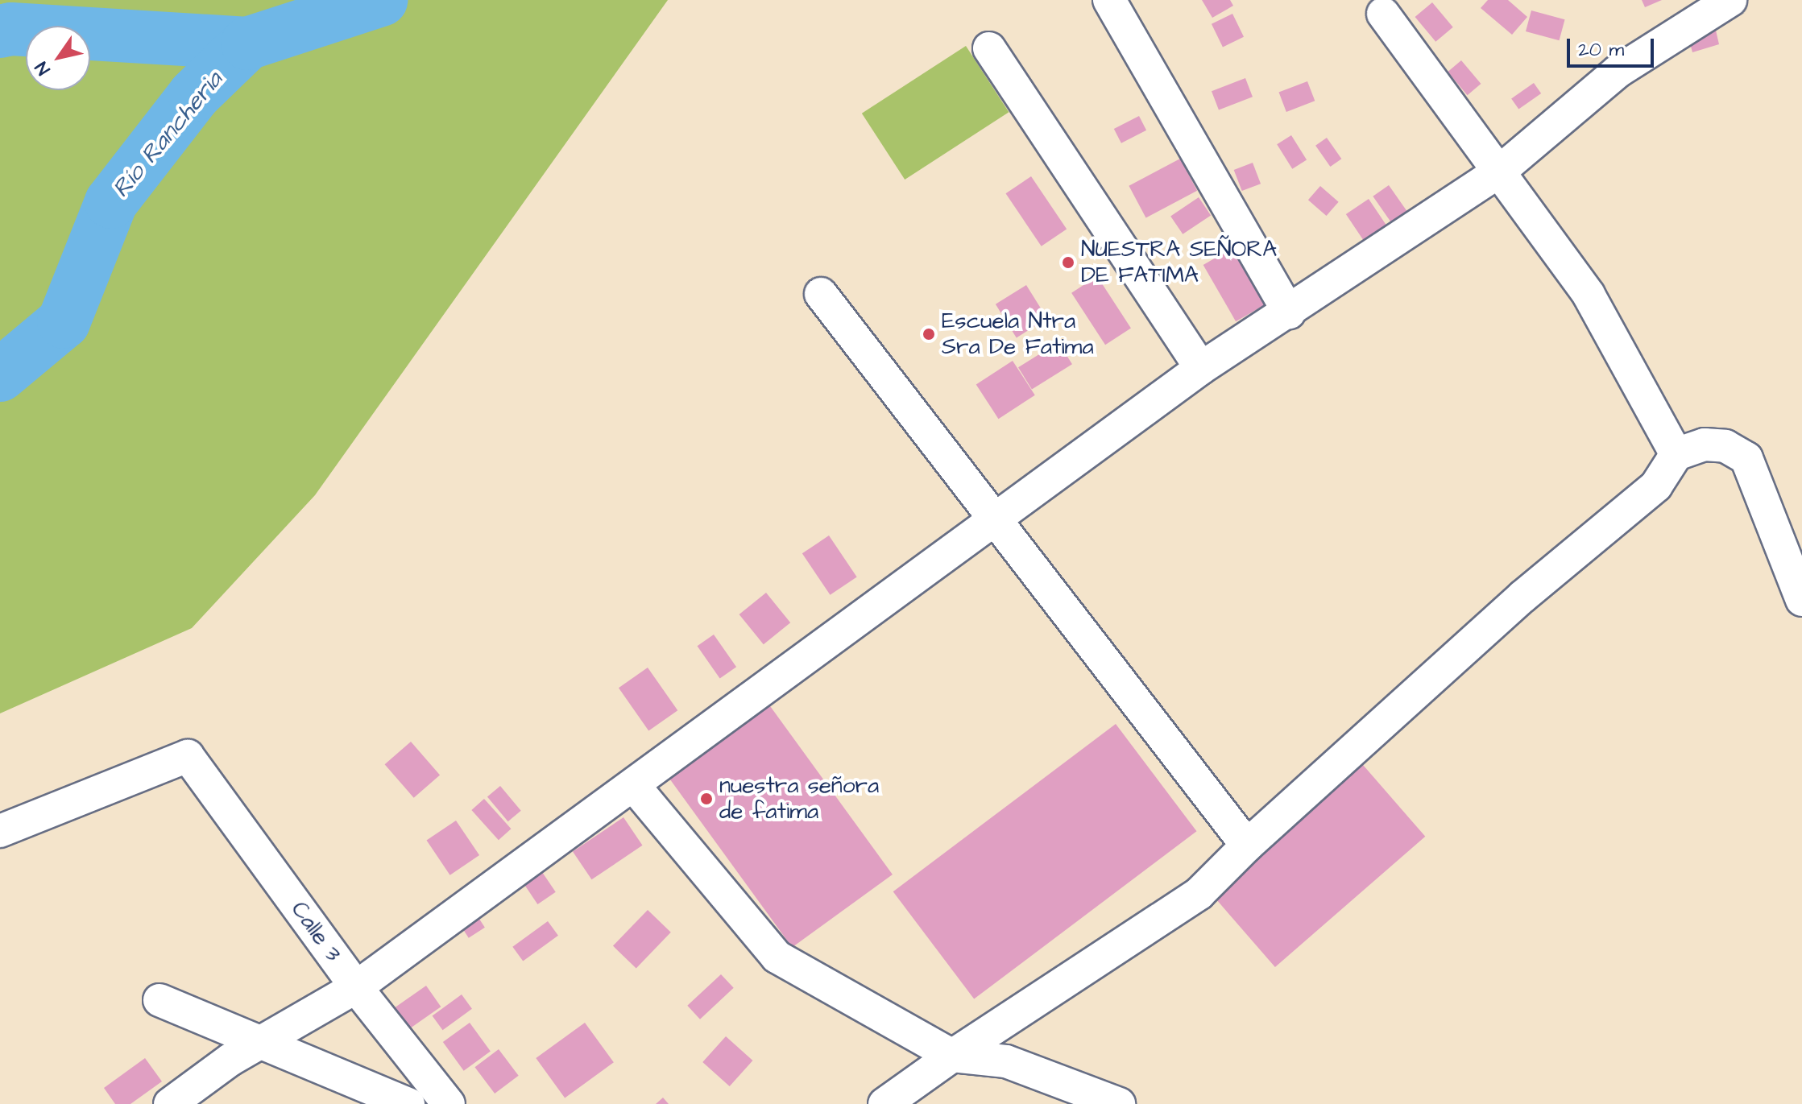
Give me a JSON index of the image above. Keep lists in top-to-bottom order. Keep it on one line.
{"streets":{"street":["Calle 3"]},"water":["Río Rancheria"],"places":["NUESTRA SEÑORA DE FATIMA","Escuela Ntra Sra De Fatima","nuestra señora de fatima"],"scale_bar":"20 m","north":"bottom left"}
